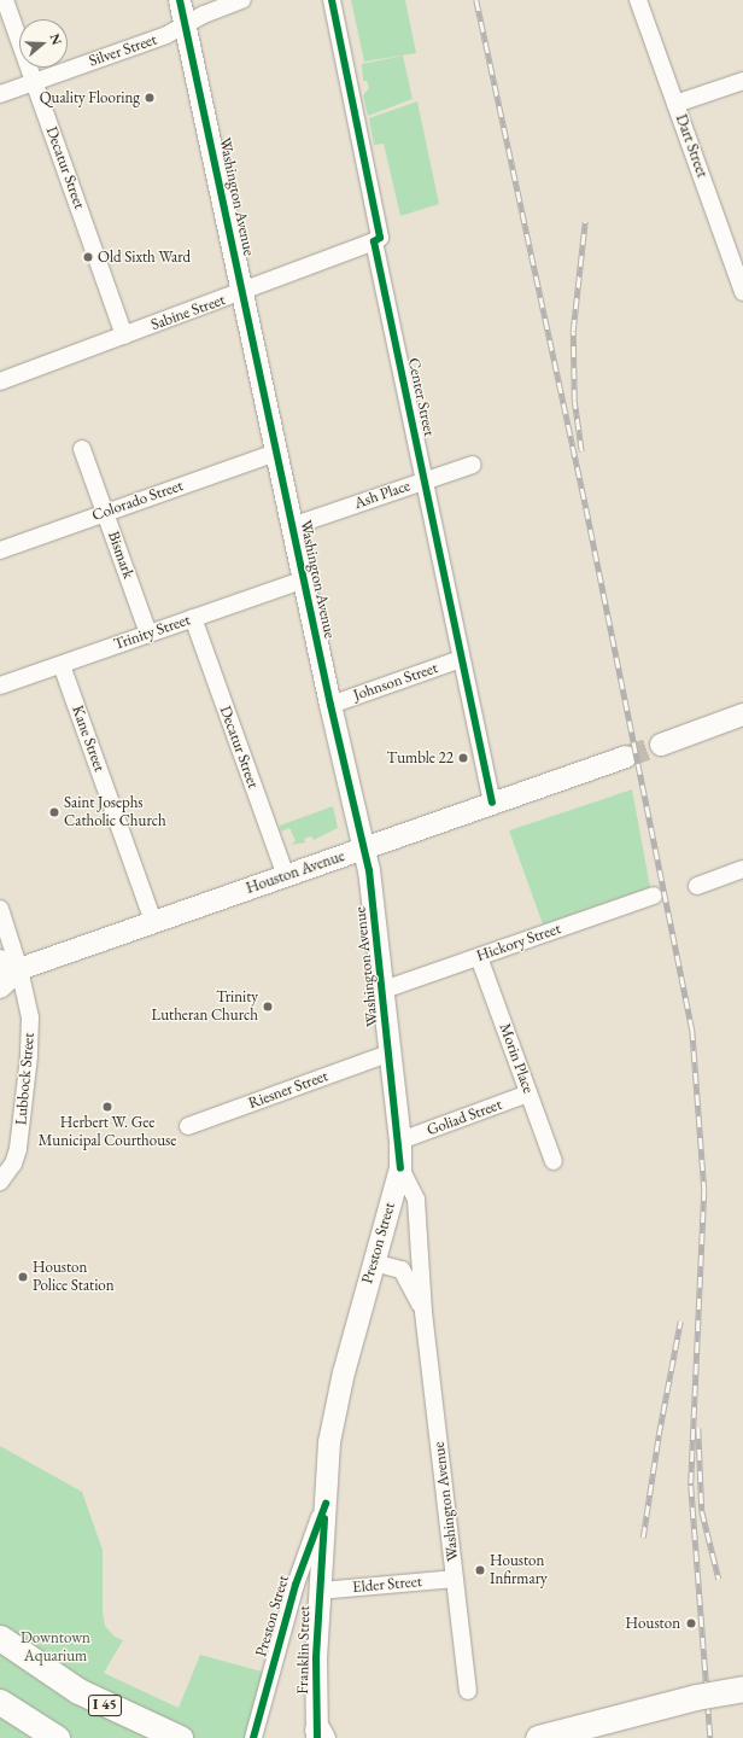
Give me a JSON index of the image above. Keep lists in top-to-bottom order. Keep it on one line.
{"streets":{"highway":["I 45"],"main road":["Washington Avenue","Houston Avenue","Preston Street","Franklin Street"],"street":["Silver Street","Dart Street","Decatur Street","Sabine Street","Center Street","Ash Place","Colorado Street","Bismark","Trinity Street","Johnson Street","Kane Street","Hickory Street","Morin Place","Lubbock Street","Riesner Street","Goliad Street","Elder Street"]},"crossings":[["Silver Street","Decatur Street"],["Silver Street","Washington Avenue"],["Decatur Street","Sabine Street"],["Decatur Street","Trinity Street"],["Decatur Street","Houston Avenue"],["Washington Avenue","Sabine Street"],["Washington Avenue","Ash Place"],["Washington Avenue","Colorado Street"],["Washington Avenue","Trinity Street"],["Washington Avenue","Johnson Street"],["Washington Avenue","Houston Avenue"],["Washington Avenue","Hickory Street"],["Washington Avenue","Riesner Street"],["Washington Avenue","Goliad Street"],["Washington Avenue","Preston Street"],["Washington Avenue","Elder Street"],["Sabine Street","Center Street"],["Center Street","Ash Place"],["Center Street","Johnson Street"],["Center Street","Houston Avenue"],["Colorado Street","Bismark"],["Bismark","Trinity Street"],["Trinity Street","Kane Street"],["Kane Street","Houston Avenue"],["Houston Avenue","Lubbock Street"],["Hickory Street","Morin Place"],["Morin Place","Goliad Street"],["Preston Street","Franklin Street"],["Elder Street","Franklin Street"]],"parks":["Downtown Aquarium"],"places":["Quality Flooring","Old Sixth Ward","Tumble 22","Saint Josephs Catholic Church","Trinity Lutheran Church","Herbert W. Gee Municipal Courthouse","Houston Police Station","Houston Infirmary","Houston"],"north":"right"}
